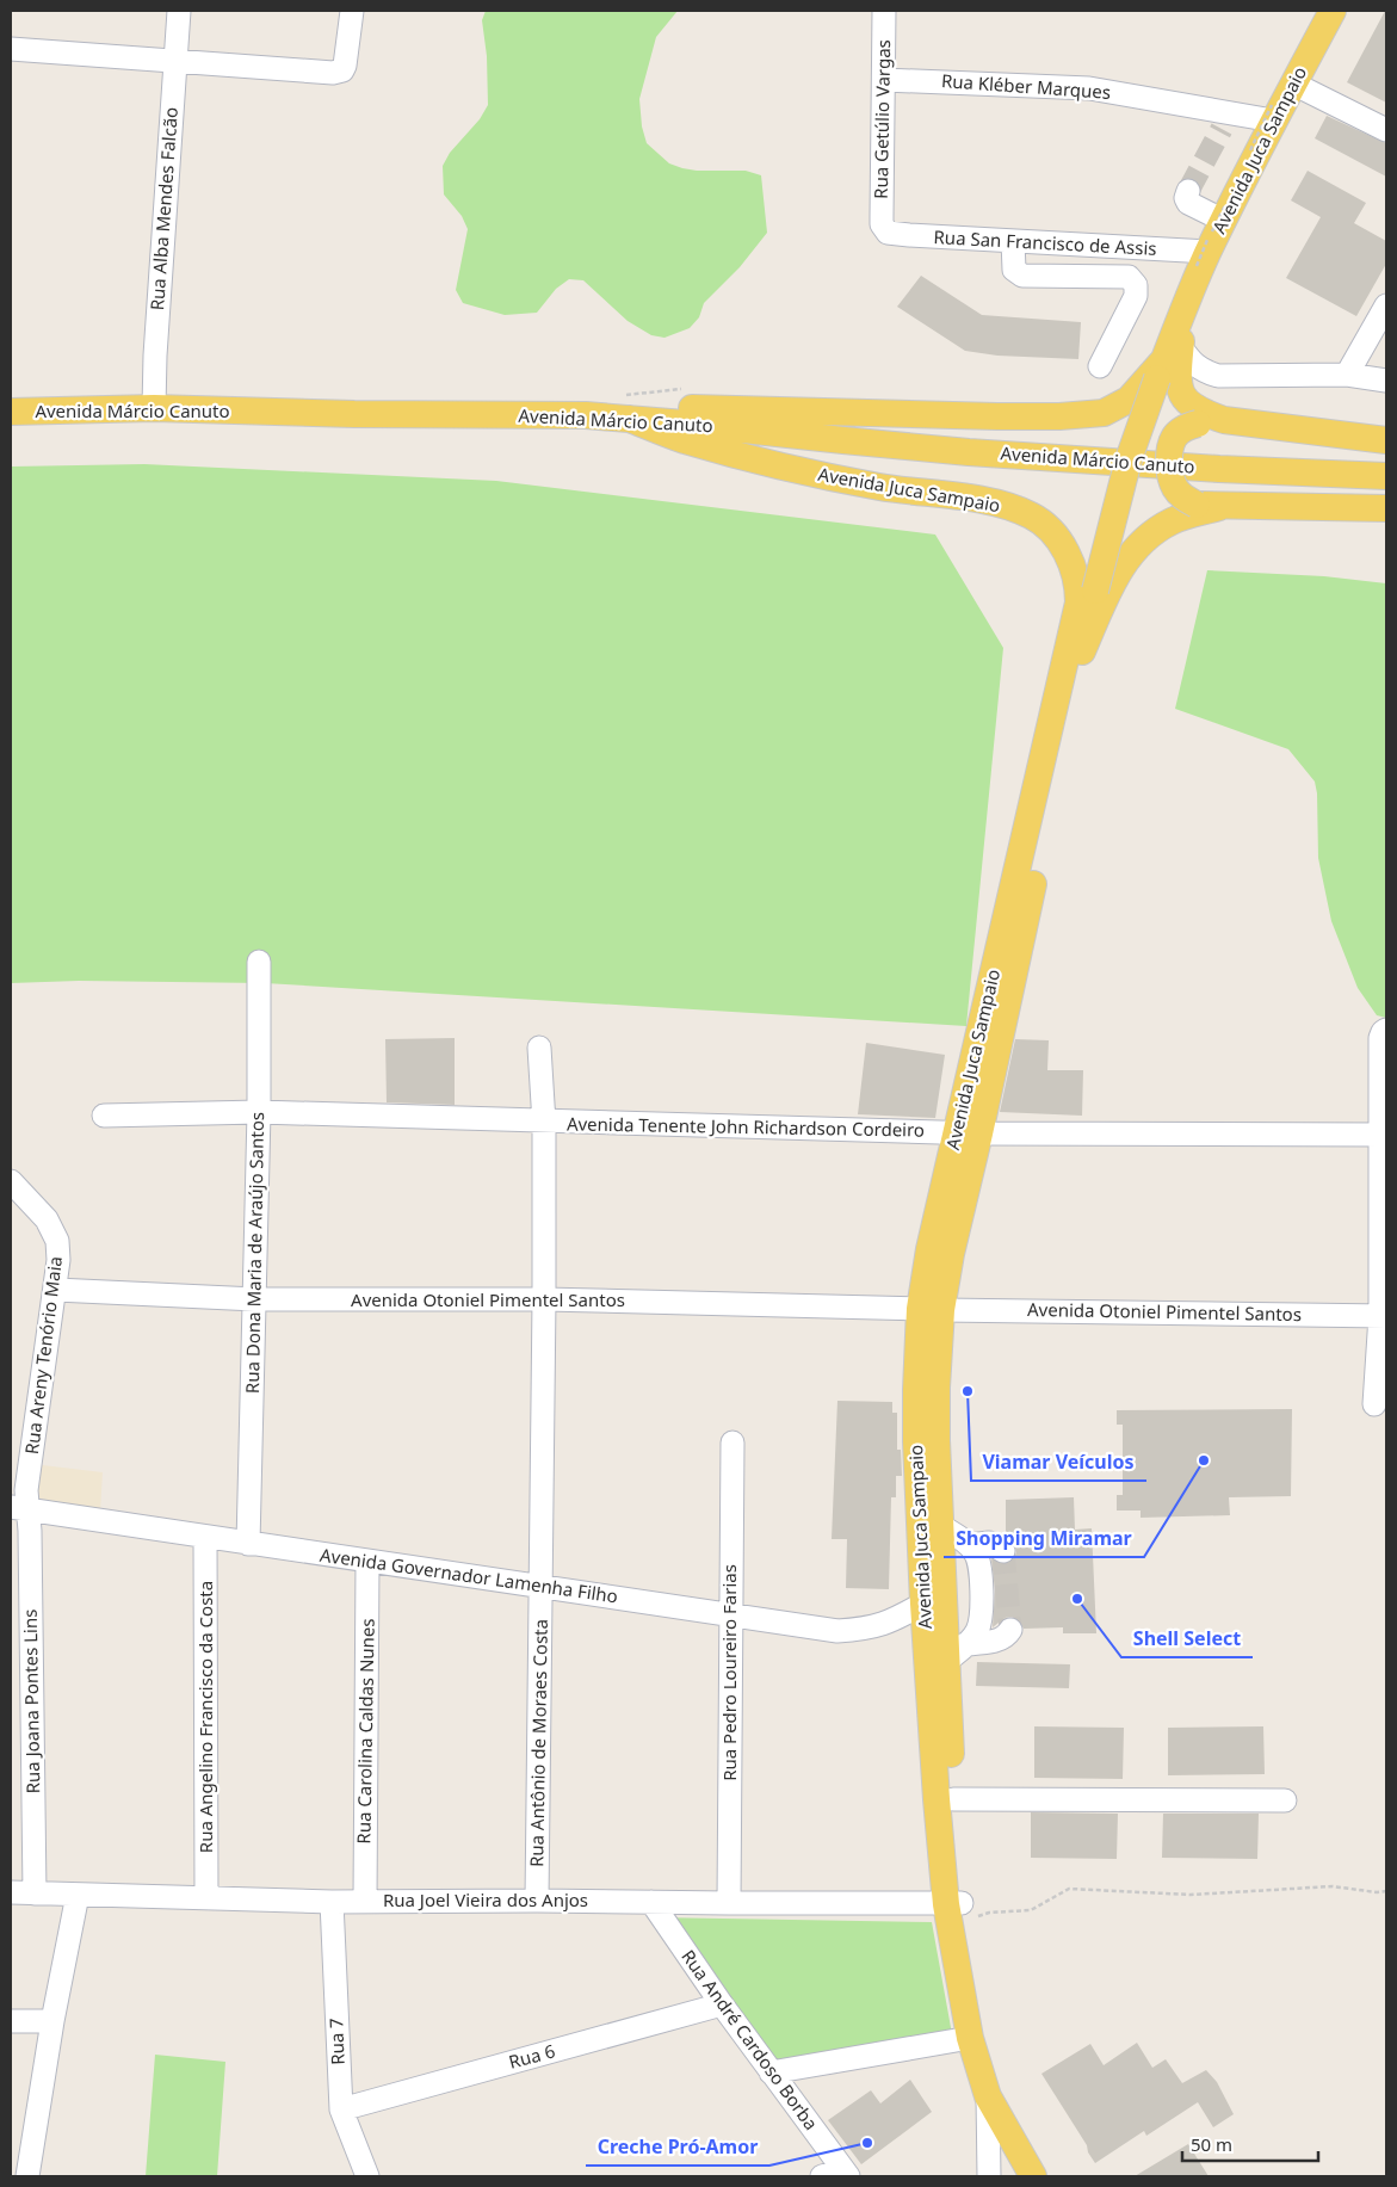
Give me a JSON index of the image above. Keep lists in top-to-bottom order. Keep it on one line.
{"streets":{"main road":["Avenida Juca Sampaio","Avenida Márcio Canuto"],"street":["Rua Kléber Marques","Rua Getúlio Vargas","Rua Alba Mendes Falcão","Rua San Francisco de Assis","Avenida Tenente John Richardson Cordeiro","Rua Dona Maria de Araújo Santos","Avenida Otoniel Pimentel Santos","Rua Areny Tenório Maia","Avenida Governador Lamenha Filho","Rua Pedro Loureiro Farias","Rua Joana Pontes Lins","Rua Angelino Francisco da Costa","Rua Carolina Caldas Nunes","Rua Antônio de Moraes Costa","Rua Joel Vieira dos Anjos","Rua André Cardoso Borba","Rua 7","Rua 6"]},"crossings":[["Rua Kléber Marques","Rua Getúlio Vargas"],["Rua Kléber Marques","Avenida Juca Sampaio"],["Rua Getúlio Vargas","Rua San Francisco de Assis"],["Avenida Juca Sampaio","Rua San Francisco de Assis"],["Avenida Juca Sampaio","Avenida Márcio Canuto"],["Avenida Juca Sampaio","Avenida Tenente John Richardson Cordeiro"],["Avenida Juca Sampaio","Avenida Otoniel Pimentel Santos"],["Avenida Juca Sampaio","Avenida Governador Lamenha Filho"],["Avenida Juca Sampaio","Rua Joel Vieira dos Anjos"],["Rua Alba Mendes Falcão","Avenida Márcio Canuto"],["Avenida Tenente John Richardson Cordeiro","Rua Dona Maria de Araújo Santos"],["Avenida Tenente John Richardson Cordeiro","Rua Antônio de Moraes Costa"],["Rua Dona Maria de Araújo Santos","Avenida Otoniel Pimentel Santos"],["Rua Dona Maria de Araújo Santos","Avenida Governador Lamenha Filho"],["Avenida Otoniel Pimentel Santos","Rua Areny Tenório Maia"],["Avenida Otoniel Pimentel Santos","Rua Antônio de Moraes Costa"],["Rua Areny Tenório Maia","Avenida Governador Lamenha Filho"],["Rua Areny Tenório Maia","Rua Joana Pontes Lins"],["Avenida Governador Lamenha Filho","Rua Pedro Loureiro Farias"],["Avenida Governador Lamenha Filho","Rua Joana Pontes Lins"],["Avenida Governador Lamenha Filho","Rua Angelino Francisco da Costa"],["Avenida Governador Lamenha Filho","Rua Carolina Caldas Nunes"],["Avenida Governador Lamenha Filho","Rua Antônio de Moraes Costa"],["Rua Pedro Loureiro Farias","Rua Joel Vieira dos Anjos"],["Rua Joana Pontes Lins","Rua Joel Vieira dos Anjos"],["Rua Angelino Francisco da Costa","Rua Joel Vieira dos Anjos"],["Rua Carolina Caldas Nunes","Rua Joel Vieira dos Anjos"],["Rua Antônio de Moraes Costa","Rua Joel Vieira dos Anjos"],["Rua Joel Vieira dos Anjos","Rua André Cardoso Borba"],["Rua Joel Vieira dos Anjos","Rua 7"],["Rua André Cardoso Borba","Rua 6"],["Rua 7","Rua 6"]],"places":["Viamar Veículos","Shopping Miramar","Shell Select","Creche Pró-Amor"],"scale_bar":"50 m"}
